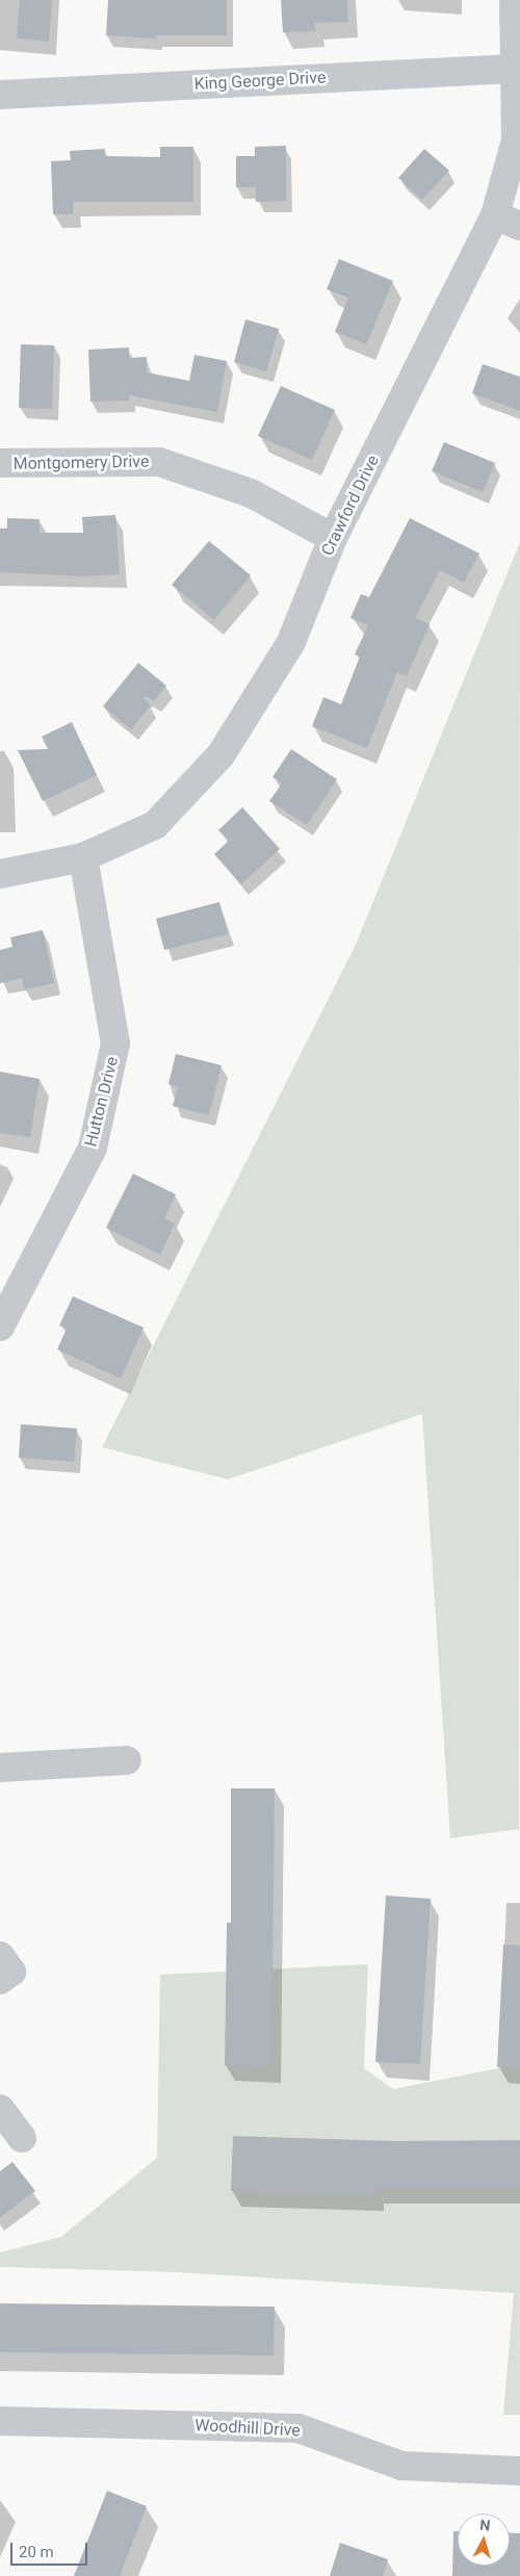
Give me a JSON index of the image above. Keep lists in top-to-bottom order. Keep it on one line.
{"streets":{"street":["King George Drive","Montgomery Drive","Crawford Drive","Hutton Drive","Woodhill Drive"]},"crossings":[["King George Drive","Crawford Drive"],["Montgomery Drive","Crawford Drive"],["Crawford Drive","Hutton Drive"]],"scale_bar":"20 m","north":"top"}
